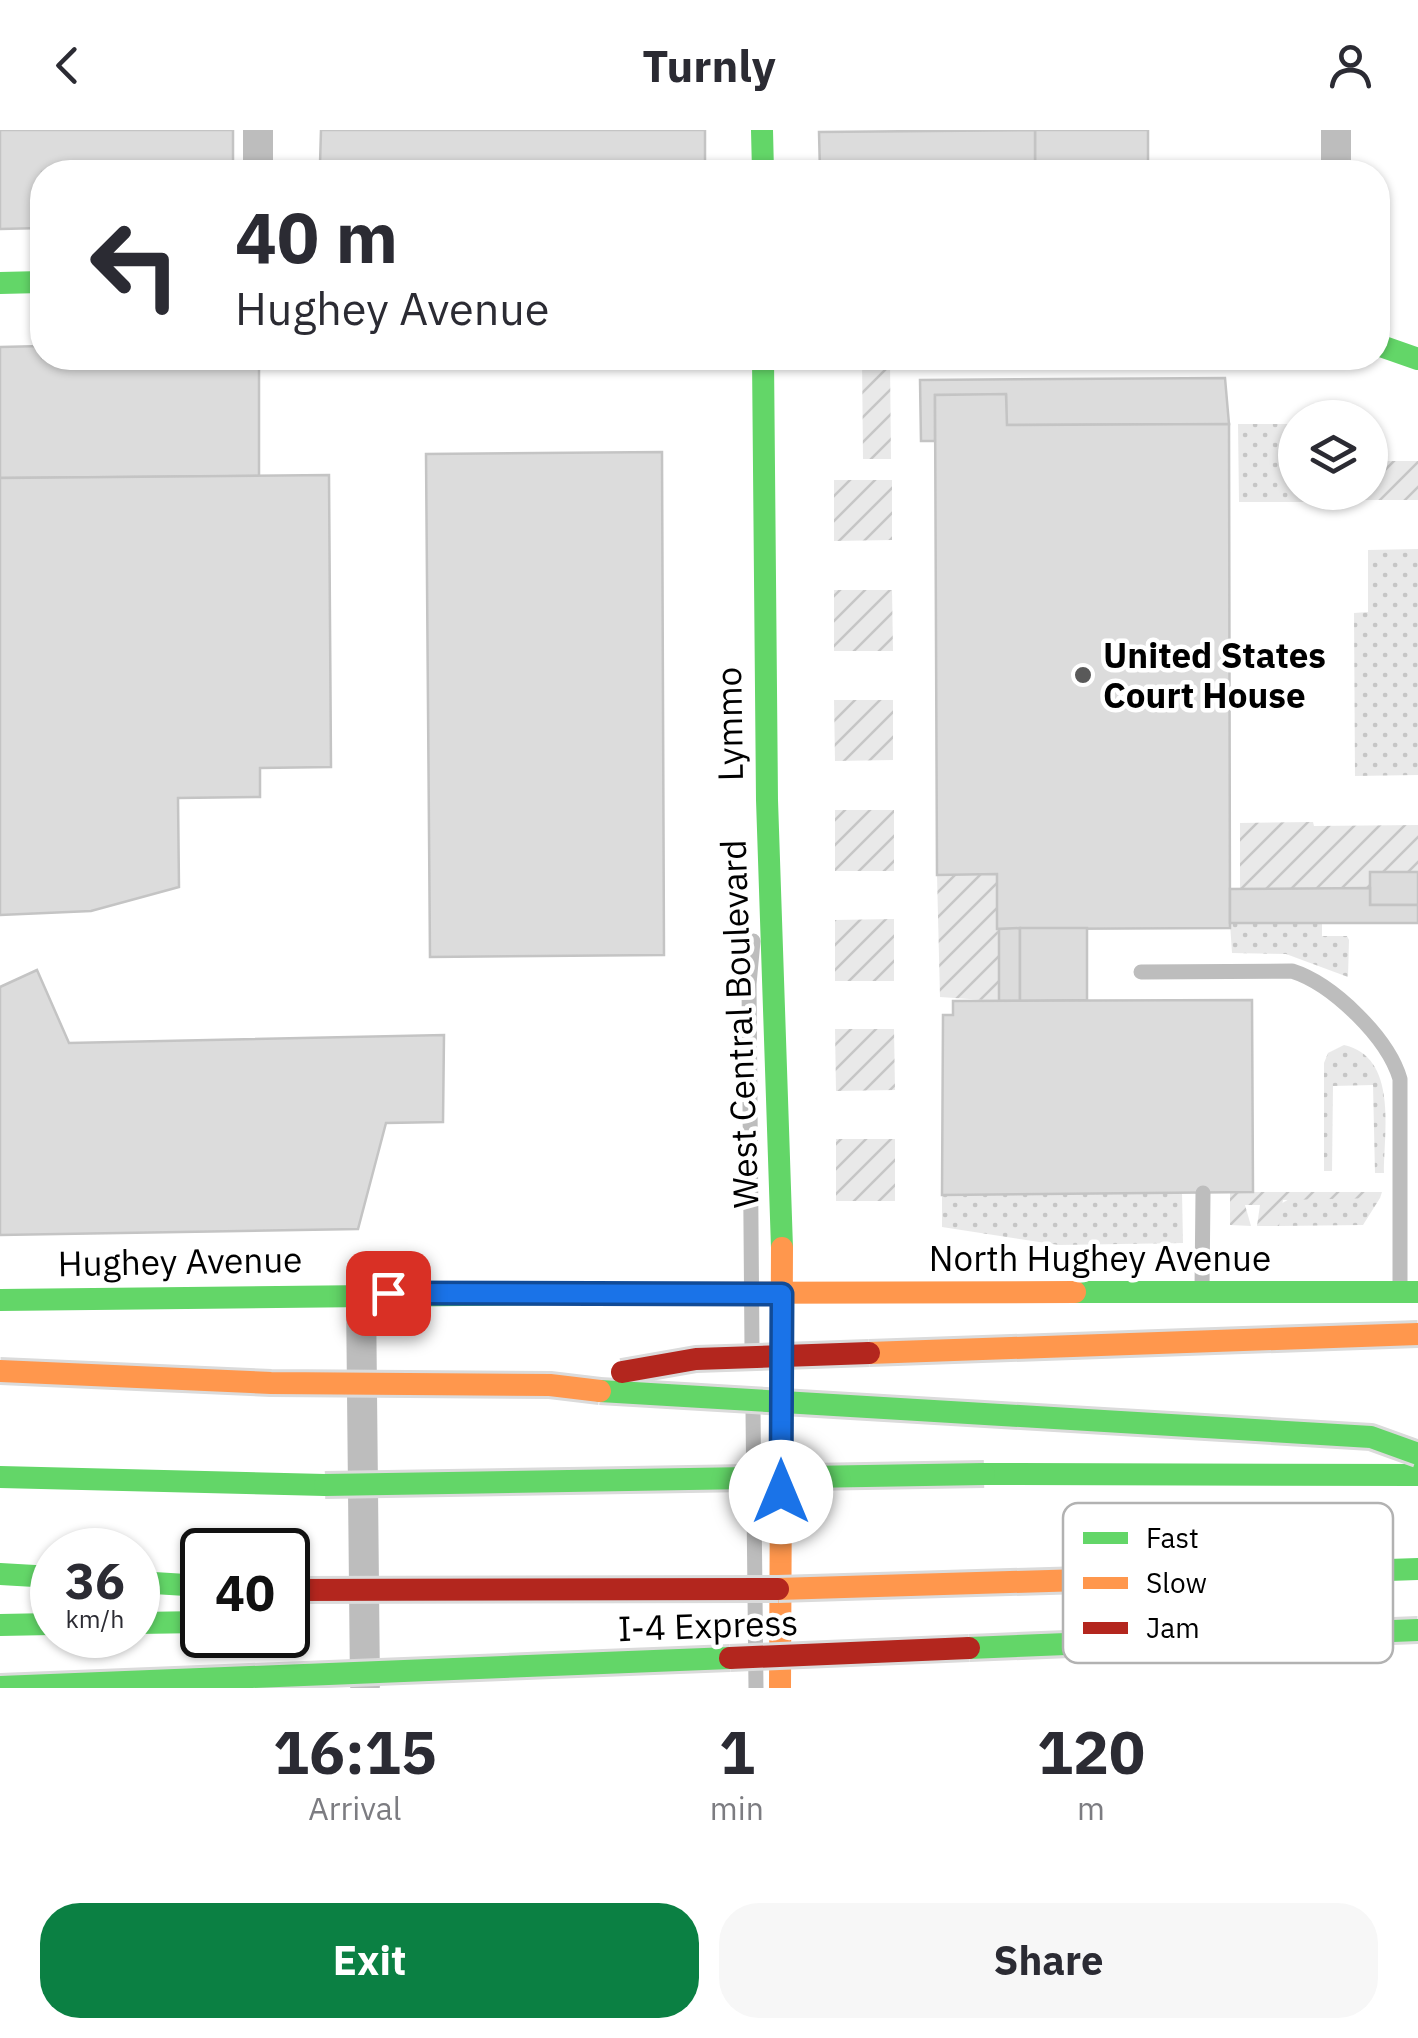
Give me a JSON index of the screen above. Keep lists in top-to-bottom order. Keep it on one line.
{"streets":{"main road":["West Central Boulevard","North Hughey Avenue","Hughey Avenue","I-4 Express"],"lane":["Lymmo"]},"crossings":[["Lymmo","Hughey Avenue"],["West Central Boulevard","North Hughey Avenue"],["West Central Boulevard","Hughey Avenue"],["North Hughey Avenue","Hughey Avenue"]],"places":["United States Court House"],"legend":["Fast","Slow","Jam"],"page":{"header":"Turnly","turn":["40 m","Hughey Avenue"],"speed":"36 km/h","limit":"40","eta":["16:15","Arrival","1","min","120","m"],"buttons":["Exit","Share"]}}
